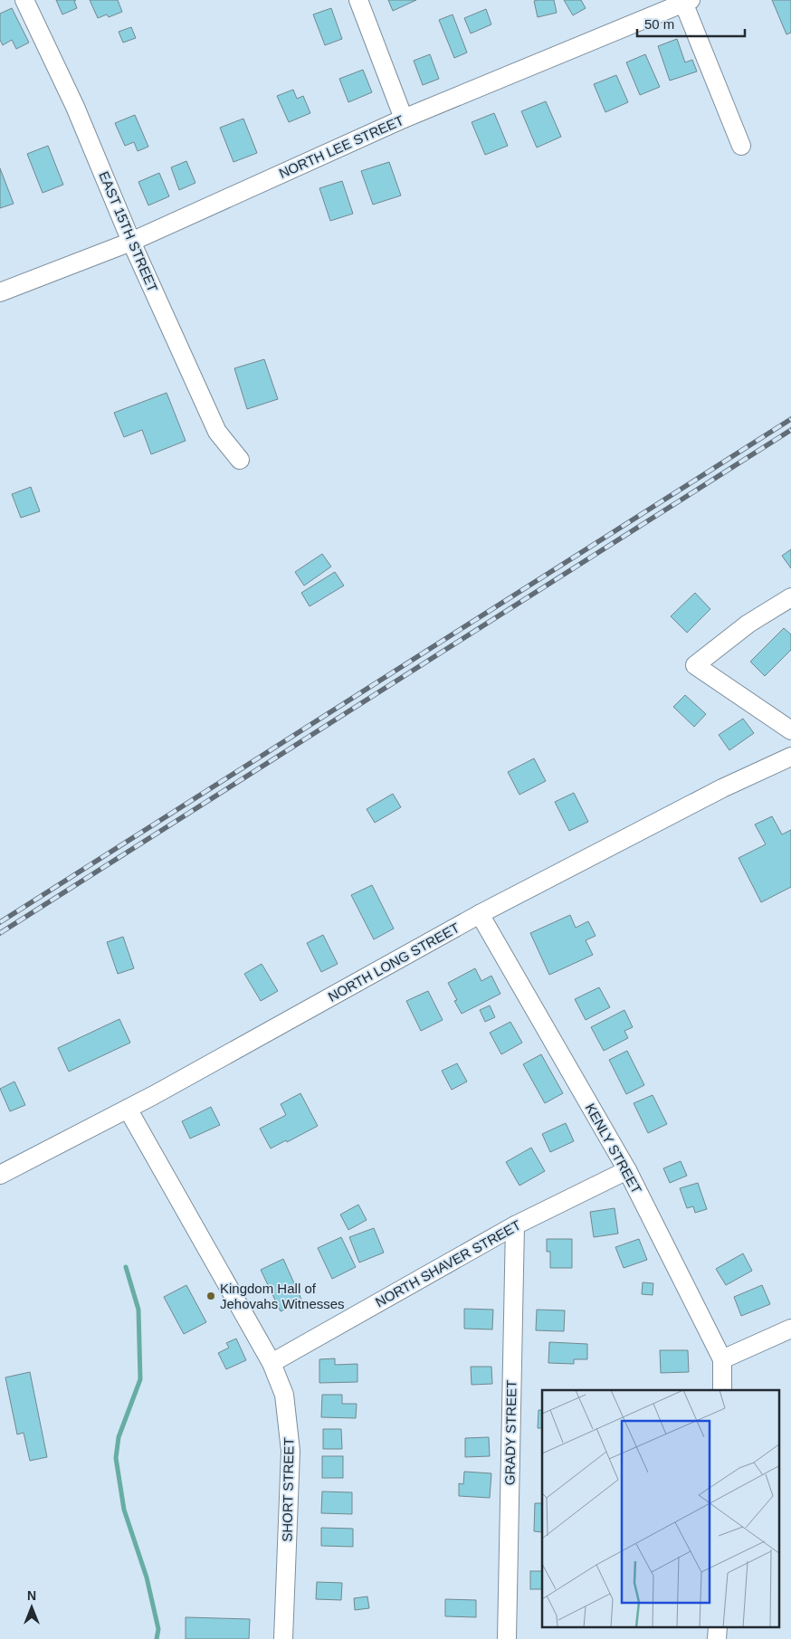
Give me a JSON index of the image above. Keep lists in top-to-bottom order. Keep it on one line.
{"streets":{"street":["NORTH LEE STREET","EAST 15TH STREET","NORTH LONG STREET","KENLY STREET","NORTH SHAVER STREET","GRADY STREET","SHORT STREET"]},"crossings":[["NORTH LEE STREET","EAST 15TH STREET"],["NORTH LONG STREET","KENLY STREET"],["NORTH LONG STREET","SHORT STREET"],["KENLY STREET","NORTH SHAVER STREET"],["NORTH SHAVER STREET","GRADY STREET"],["NORTH SHAVER STREET","SHORT STREET"]],"places":["Kingdom Hall of Jehovahs Witnesses"],"scale_bar":"50 m","north":"top"}
